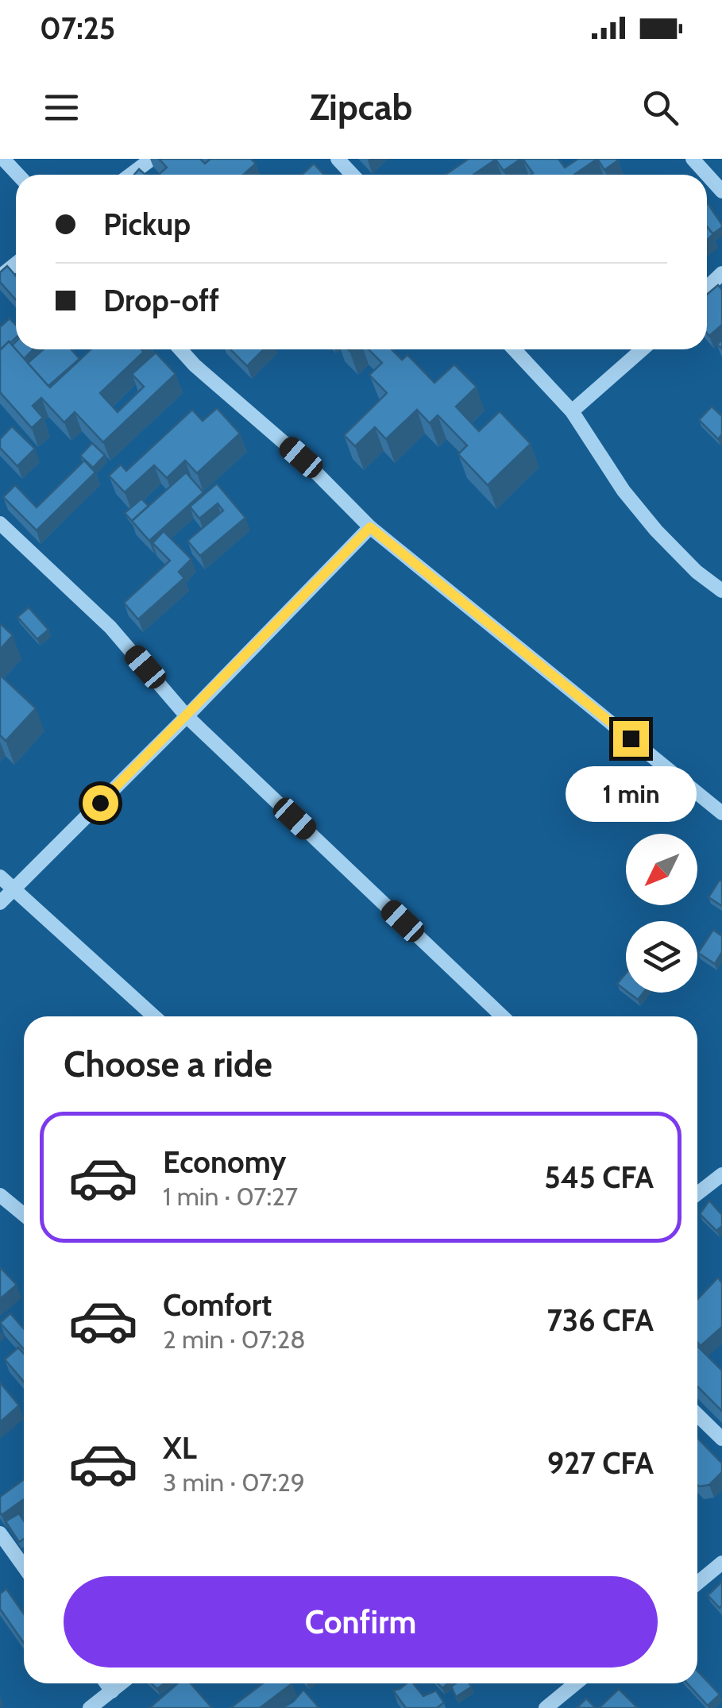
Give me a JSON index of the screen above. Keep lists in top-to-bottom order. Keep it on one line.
{"north":"bottom left","page":{"status":"07:25","header":"Zipcab","banner":["Pickup","Drop-off"],"bubble":"1 min","heading":"Choose a ride","list":[{"name":"Economy","note":"1 min · 07:27","value":"545 CFA"},{"name":"Comfort","note":"2 min · 07:28","value":"736 CFA"},{"name":"XL","note":"3 min · 07:29","value":"927 CFA"}],"buttons":"Confirm"}}
